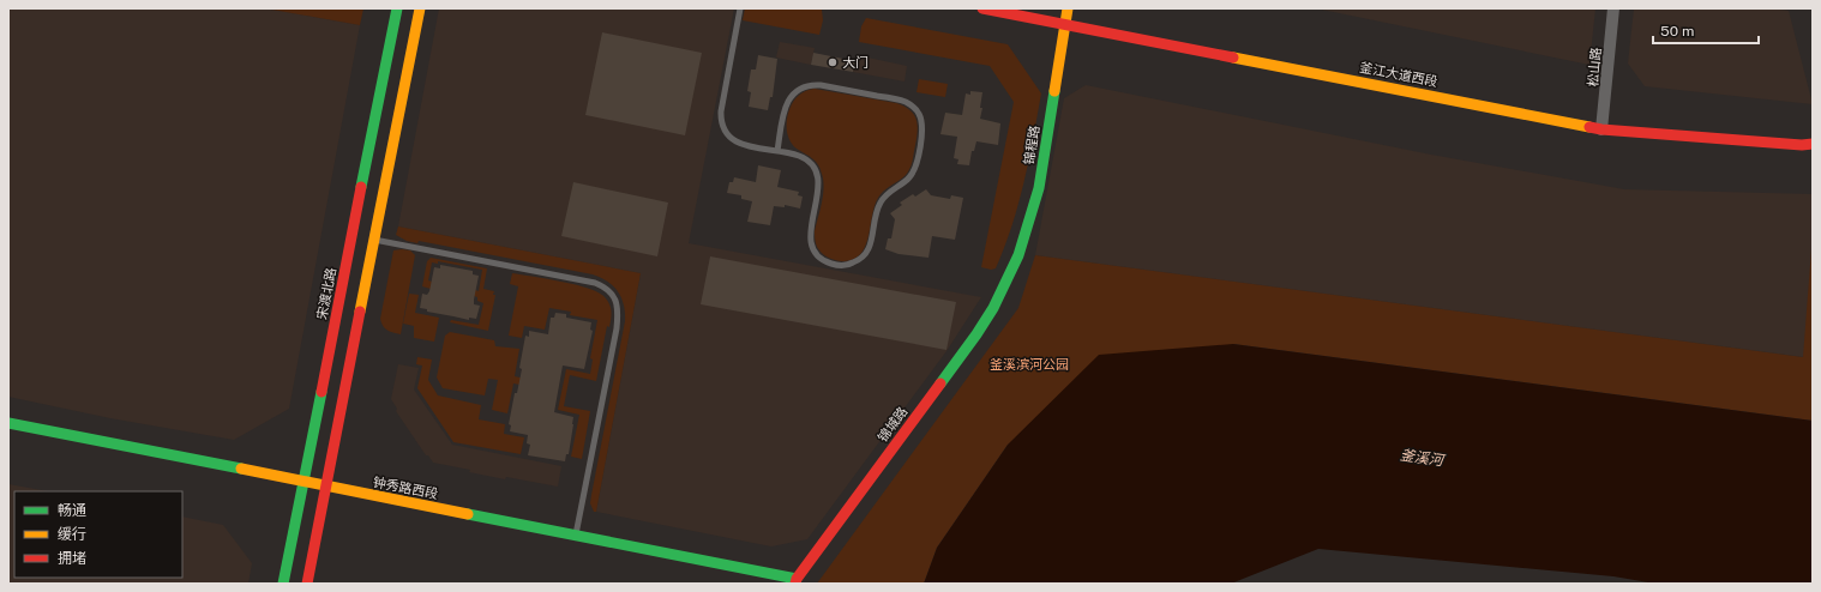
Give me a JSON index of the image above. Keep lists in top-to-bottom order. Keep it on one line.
{"streets":{"main road":["釜江大道西段","锦程路","宋渡北路","锦城路","钟秀路西段"],"street":["松山路"]},"crossings":[["松山路","釜江大道西段"],["釜江大道西段","锦程路"],["锦程路","锦城路"],["宋渡北路","钟秀路西段"],["锦城路","钟秀路西段"]],"water":["釜溪河"],"parks":["釜溪滨河公园"],"places":["大门"],"legend":["畅通","缓行","拥堵"],"scale_bar":"50 m"}
